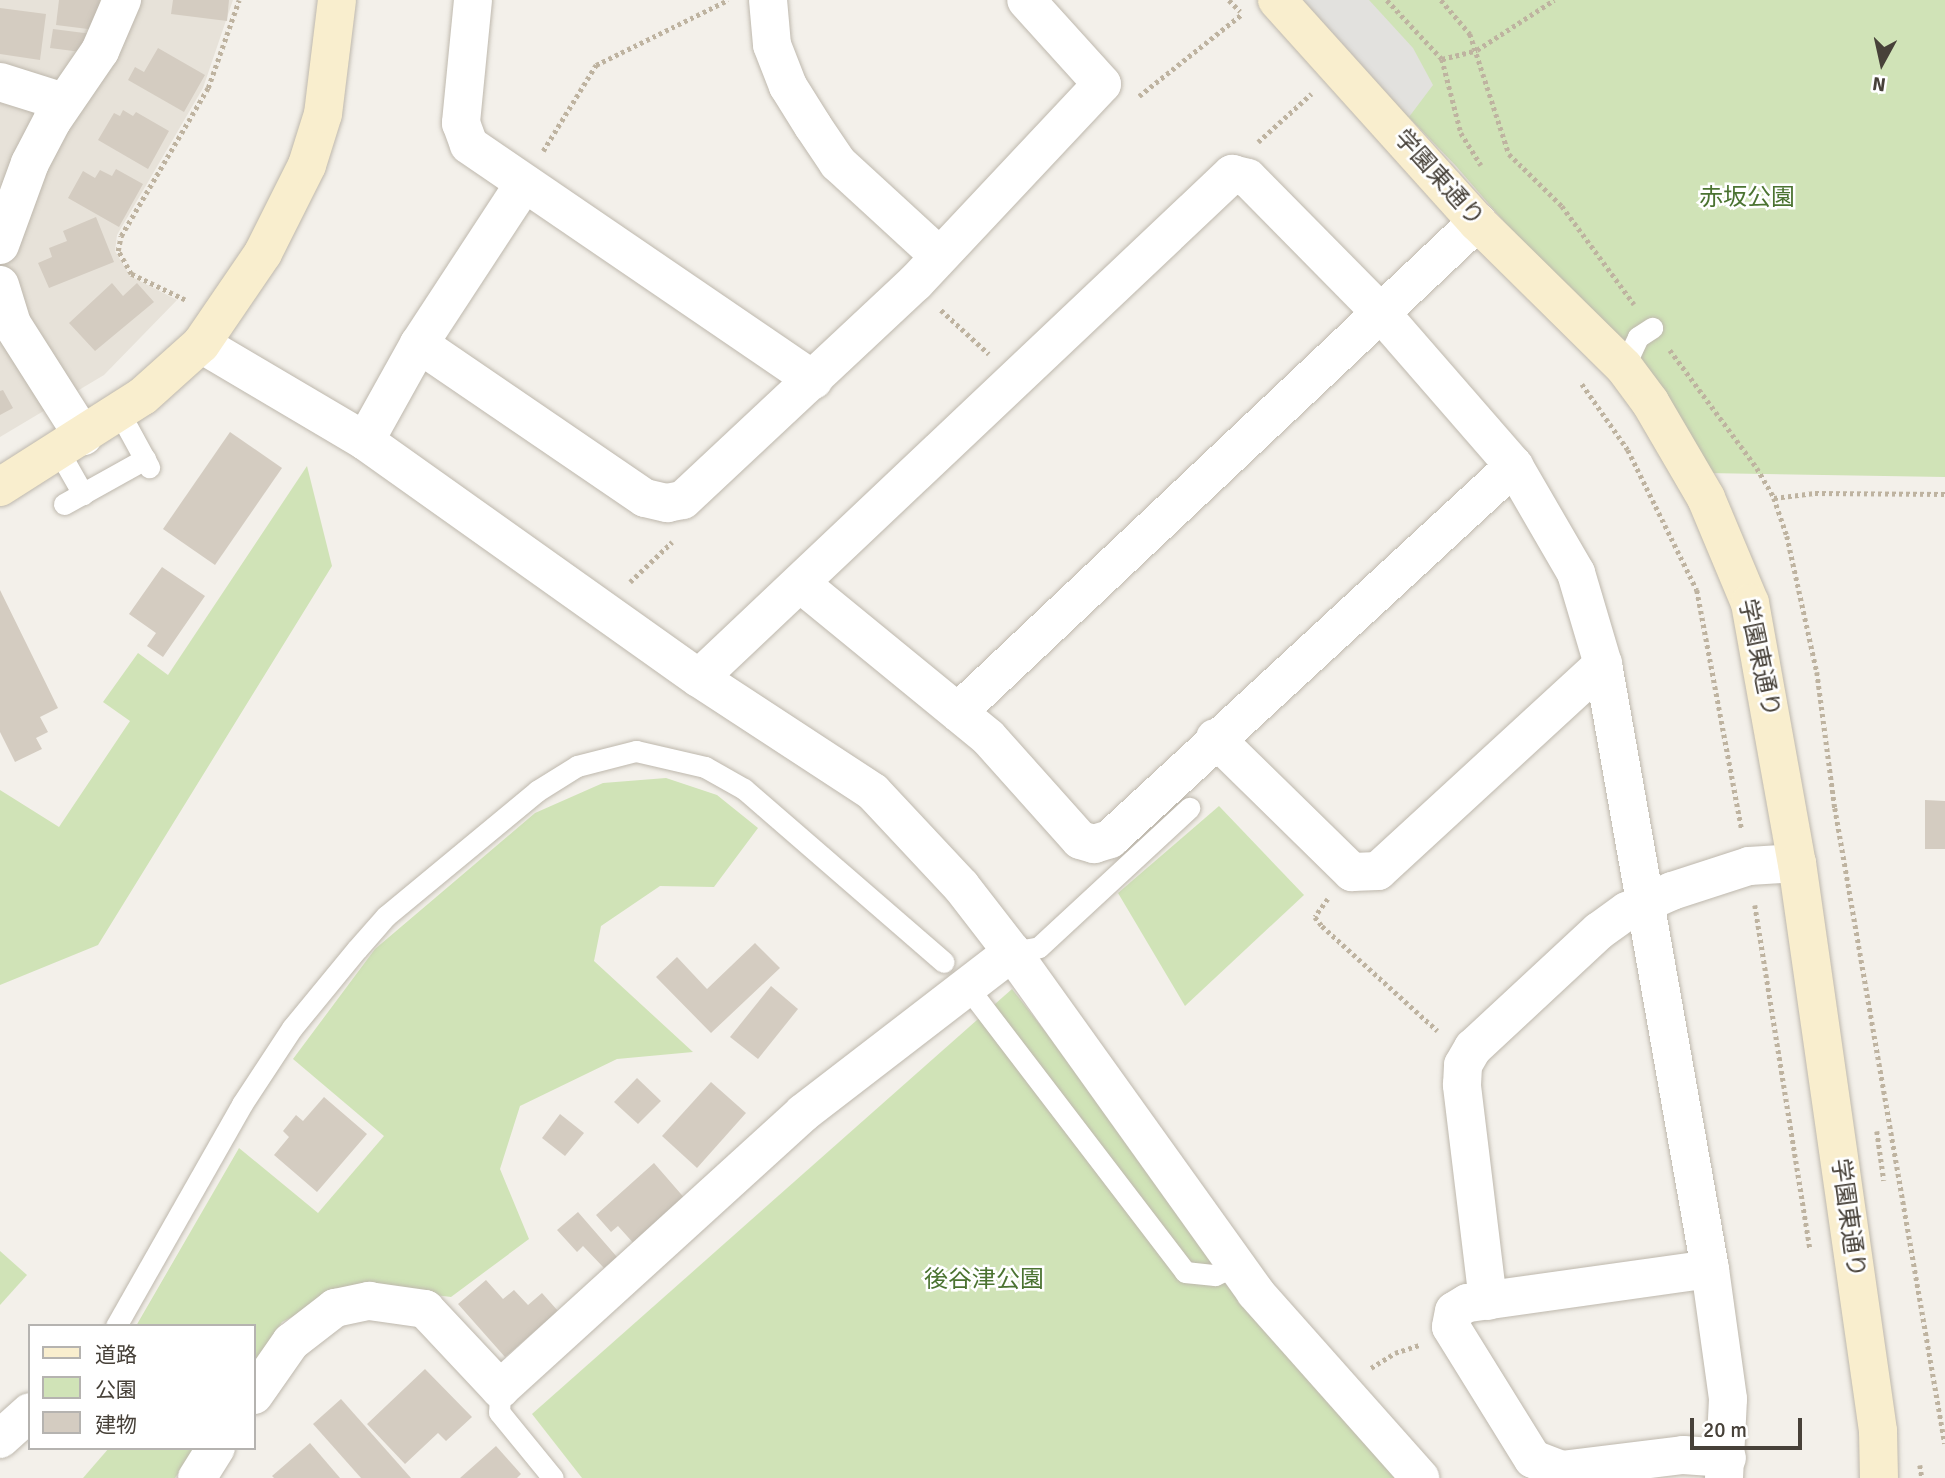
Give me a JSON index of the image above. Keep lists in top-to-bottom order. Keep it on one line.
{"streets":{"street":["学園東通り"]},"parks":["赤坂公園","後谷津公園"],"legend":["道路","公園","建物"],"scale_bar":"20 m","north":"bottom"}
